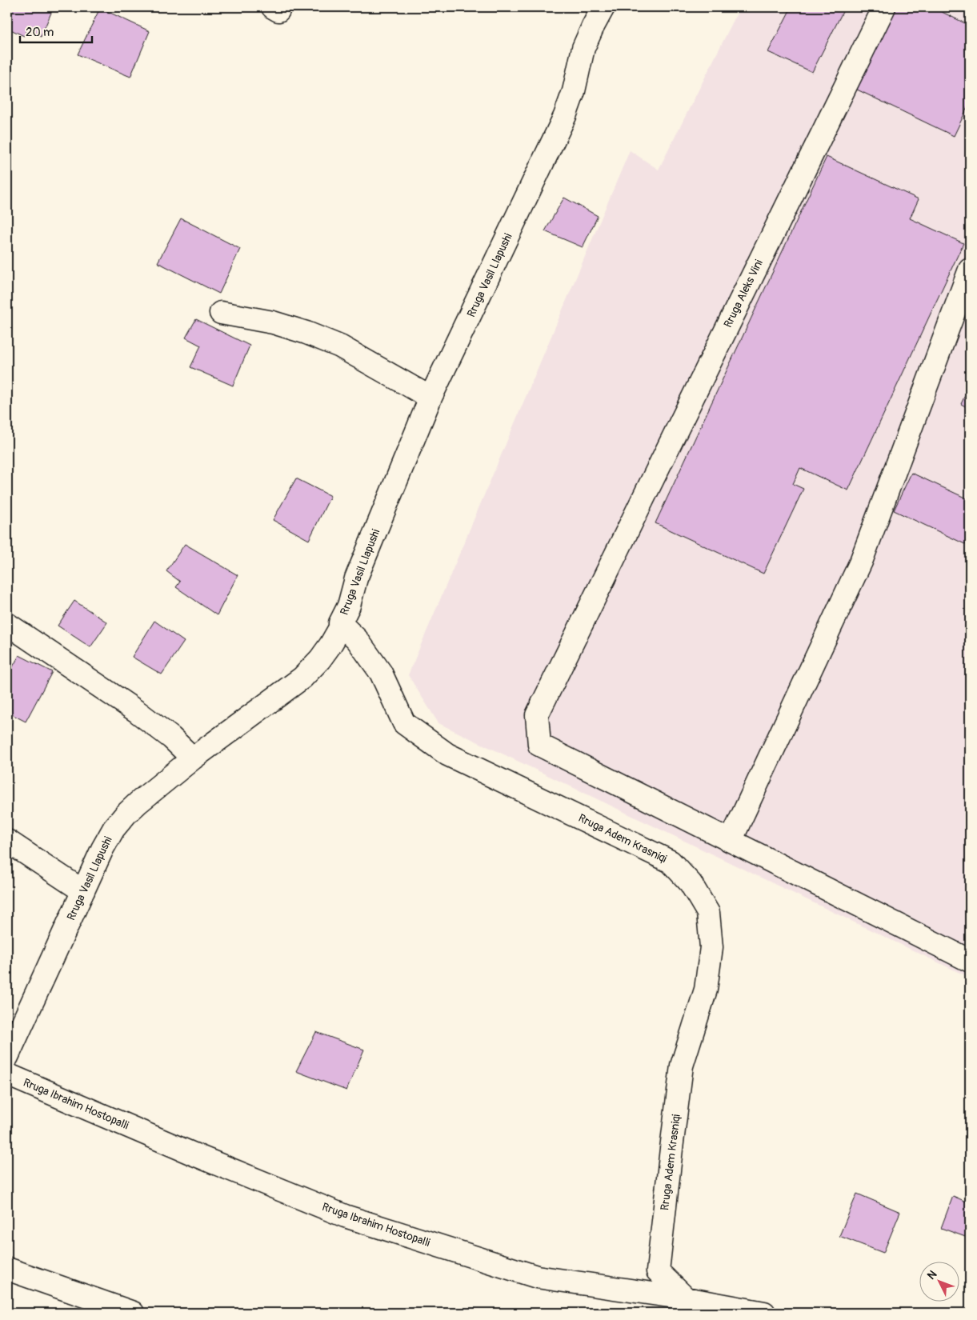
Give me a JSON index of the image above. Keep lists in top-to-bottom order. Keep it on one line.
{"streets":{"street":["Rruga Vasil Llapushi","Rruga Aleks Vini","Rruga Adem Krasniqi","Rruga Ibrahim Hostopalli"]},"crossings":[["Rruga Vasil Llapushi","Rruga Adem Krasniqi"],["Rruga Adem Krasniqi","Rruga Ibrahim Hostopalli"]],"scale_bar":"20 m","north":"top left"}
